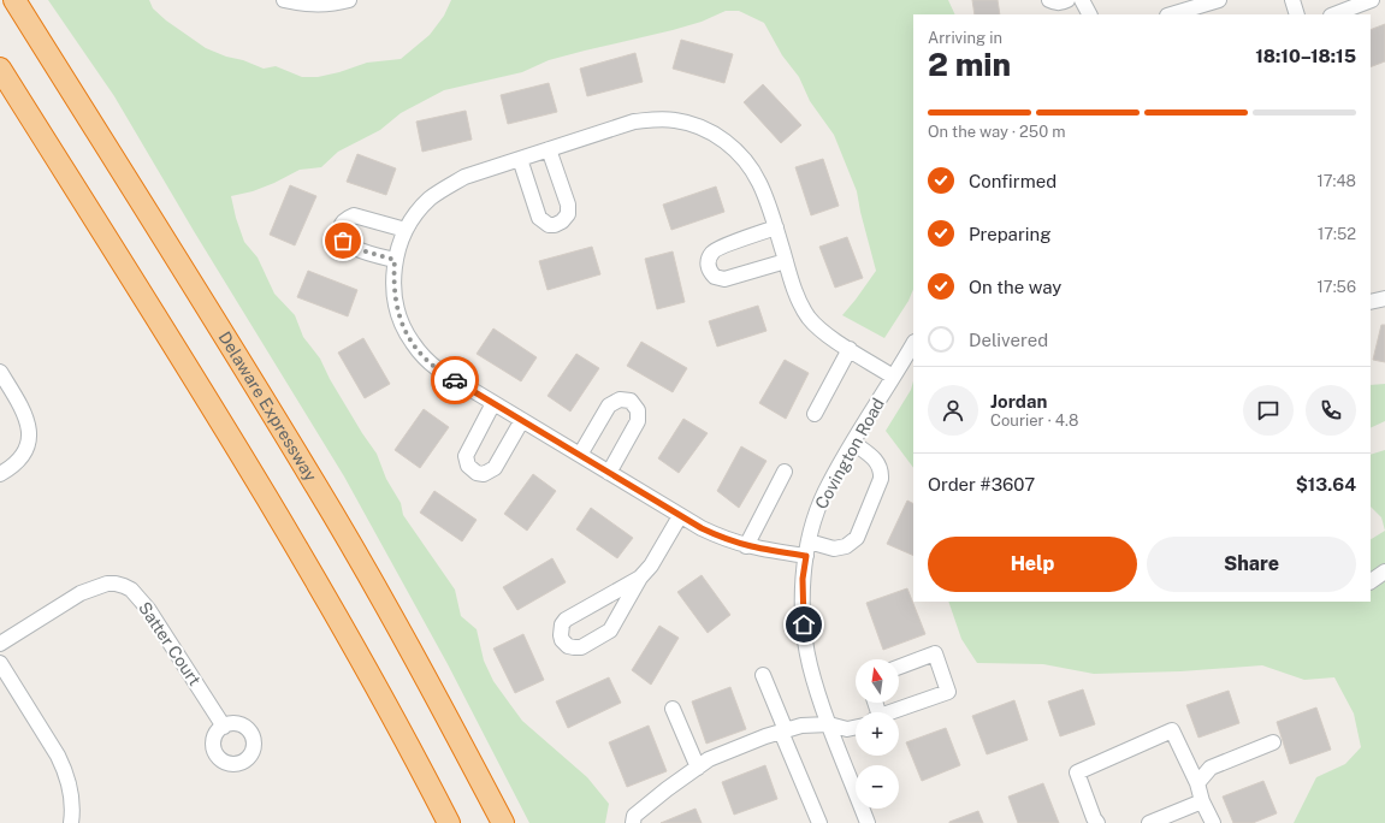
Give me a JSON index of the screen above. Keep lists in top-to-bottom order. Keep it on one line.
{"streets":{"highway":["Delaware Expressway"],"street":["Covington Road","Satter Court"]},"north":"top","page":{"heading":["2 min","Arriving in","18:10–18:15"],"panel":["Jordan","Courier · 4.8","Order #3607","$13.64"],"bar":"On the way · 250 m","list":[["Confirmed","17:48"],["Preparing","17:52"],["On the way","17:56"],"Delivered"],"buttons":["Help","Share"],"map_buttons":["+","−"]}}
